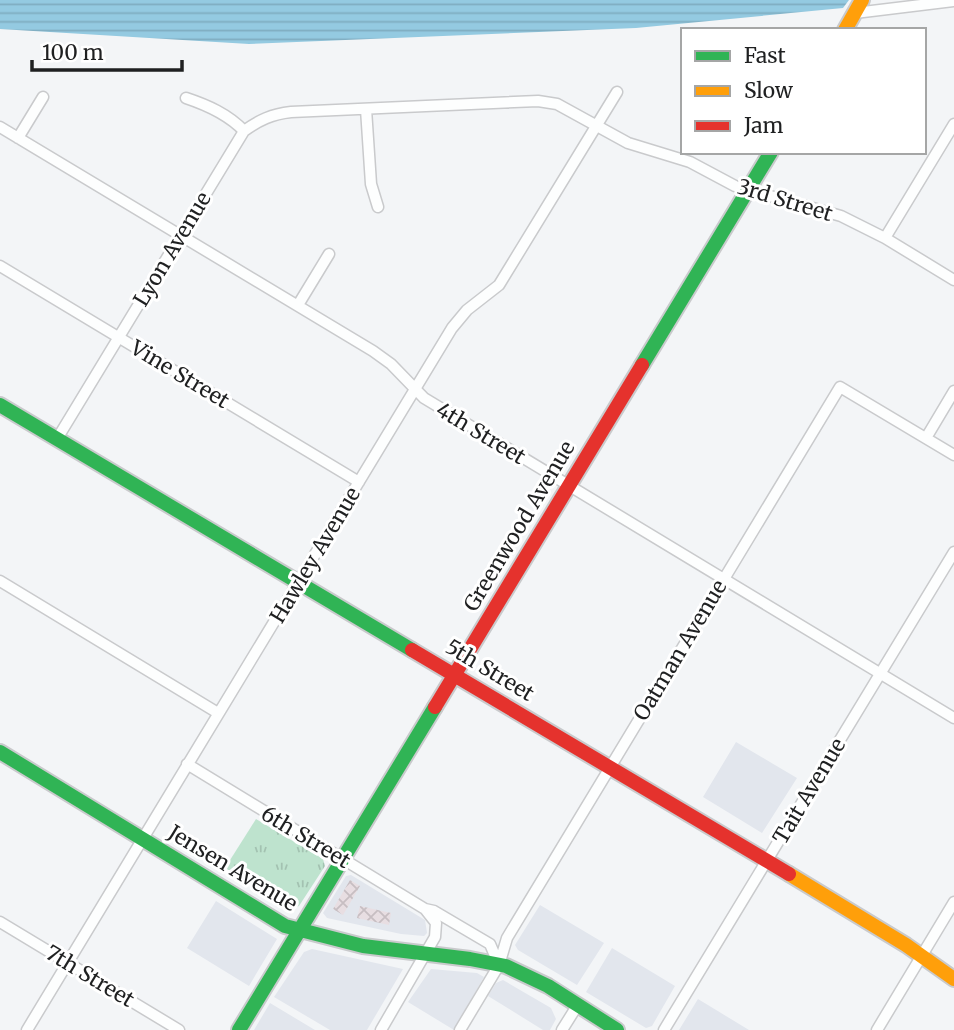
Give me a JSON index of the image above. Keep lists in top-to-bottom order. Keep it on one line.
{"streets":{"street":["3rd Street","Lyon Avenue","Vine Street","4th Street","Greenwood Avenue","Hawley Avenue","Oatman Avenue","5th Street","Tait Avenue","6th Street","Jensen Avenue","7th Street"]},"crossings":[["3rd Street","Lyon Avenue"],["3rd Street","Greenwood Avenue"],["3rd Street","Hawley Avenue"],["Lyon Avenue","Vine Street"],["Lyon Avenue","4th Street"],["Lyon Avenue","5th Street"],["Vine Street","Hawley Avenue"],["4th Street","Greenwood Avenue"],["4th Street","Hawley Avenue"],["4th Street","Oatman Avenue"],["4th Street","Tait Avenue"],["Greenwood Avenue","5th Street"],["Greenwood Avenue","6th Street"],["Greenwood Avenue","Jensen Avenue"],["Hawley Avenue","5th Street"],["Hawley Avenue","6th Street"],["Hawley Avenue","Jensen Avenue"],["Hawley Avenue","7th Street"],["Oatman Avenue","5th Street"],["Oatman Avenue","6th Street"],["Oatman Avenue","Jensen Avenue"],["5th Street","Tait Avenue"],["6th Street","Jensen Avenue"]],"legend":["Fast","Slow","Jam"],"scale_bar":"100 m"}
